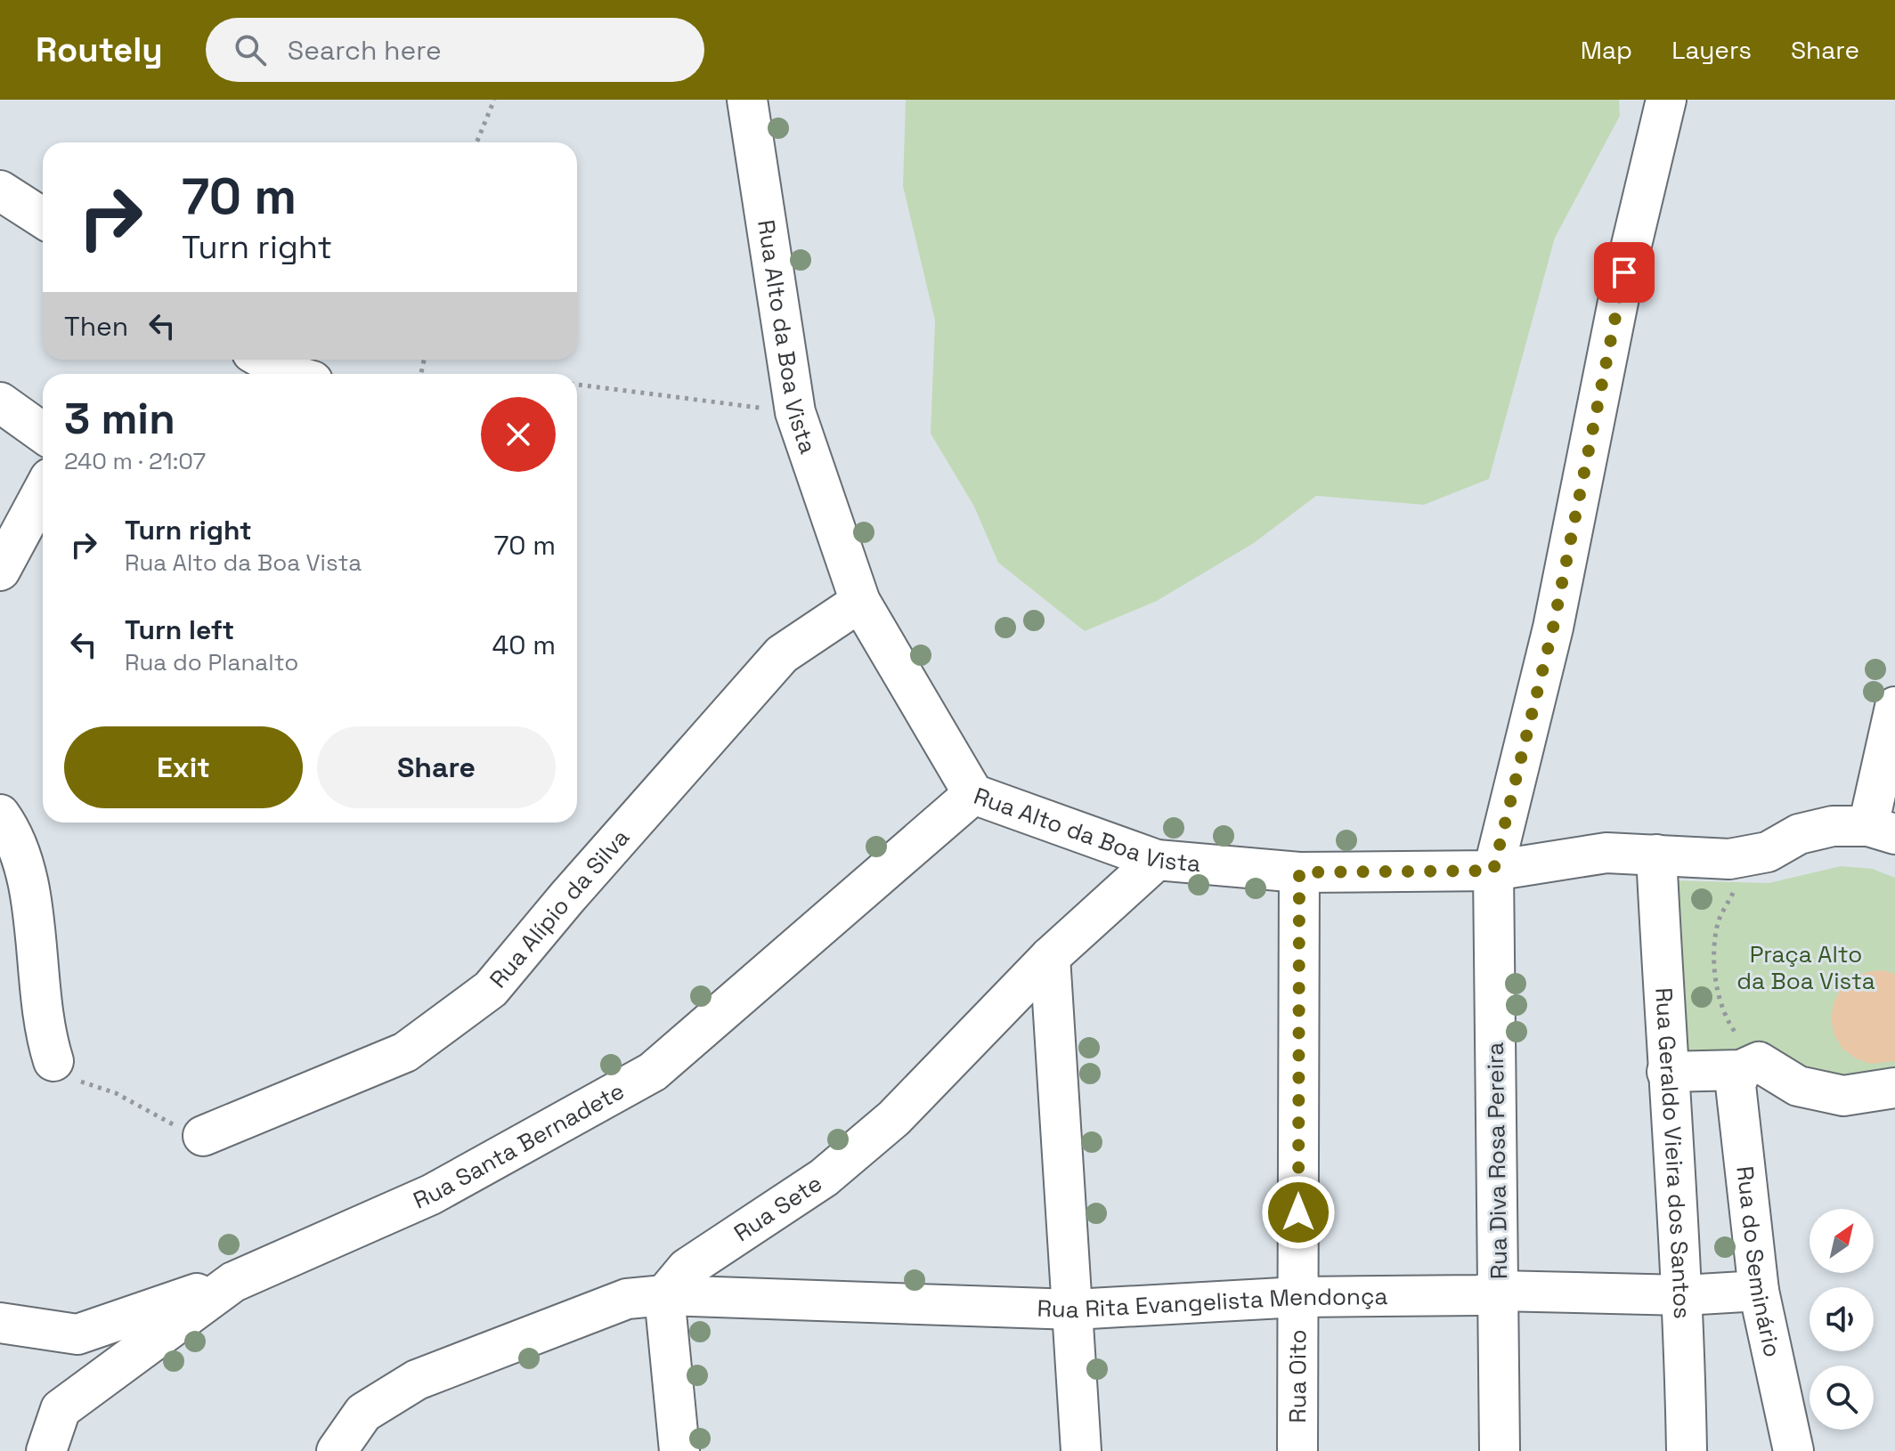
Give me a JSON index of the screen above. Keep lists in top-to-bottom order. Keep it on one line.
{"streets":{"street":["Rua Alto da Boa Vista","Rua Alípio da Silva","Rua Santa Bernadete","Rua Geraldo Vieira dos Santos","Rua Diva Rosa Pereira","Rua Sete","Rua do Seminário","Rua Rita Evangelista Mendonça","Rua Oito"]},"crossings":[["Rua Alto da Boa Vista","Rua Alípio da Silva"],["Rua Alto da Boa Vista","Rua Santa Bernadete"],["Rua Alto da Boa Vista","Rua Geraldo Vieira dos Santos"],["Rua Alto da Boa Vista","Rua Diva Rosa Pereira"],["Rua Alto da Boa Vista","Rua Sete"],["Rua Alto da Boa Vista","Rua Oito"],["Rua Geraldo Vieira dos Santos","Rua Rita Evangelista Mendonça"],["Rua Diva Rosa Pereira","Rua Rita Evangelista Mendonça"],["Rua Sete","Rua Rita Evangelista Mendonça"],["Rua do Seminário","Rua Rita Evangelista Mendonça"],["Rua Rita Evangelista Mendonça","Rua Oito"]],"parks":["Praça Alto da Boa Vista"],"north":"top right","page":{"header":"Routely","search":"Search here","nav":["Map","Layers","Share"],"turn":["70 m","Turn right"],"then":"Then","heading":["3 min","240 m · 21:07"],"list":[{"name":"Turn right","note":"Rua Alto da Boa Vista","value":"70 m"},{"name":"Turn left","note":"Rua do Planalto","value":"40 m"}],"buttons":["Exit","Share"]}}
